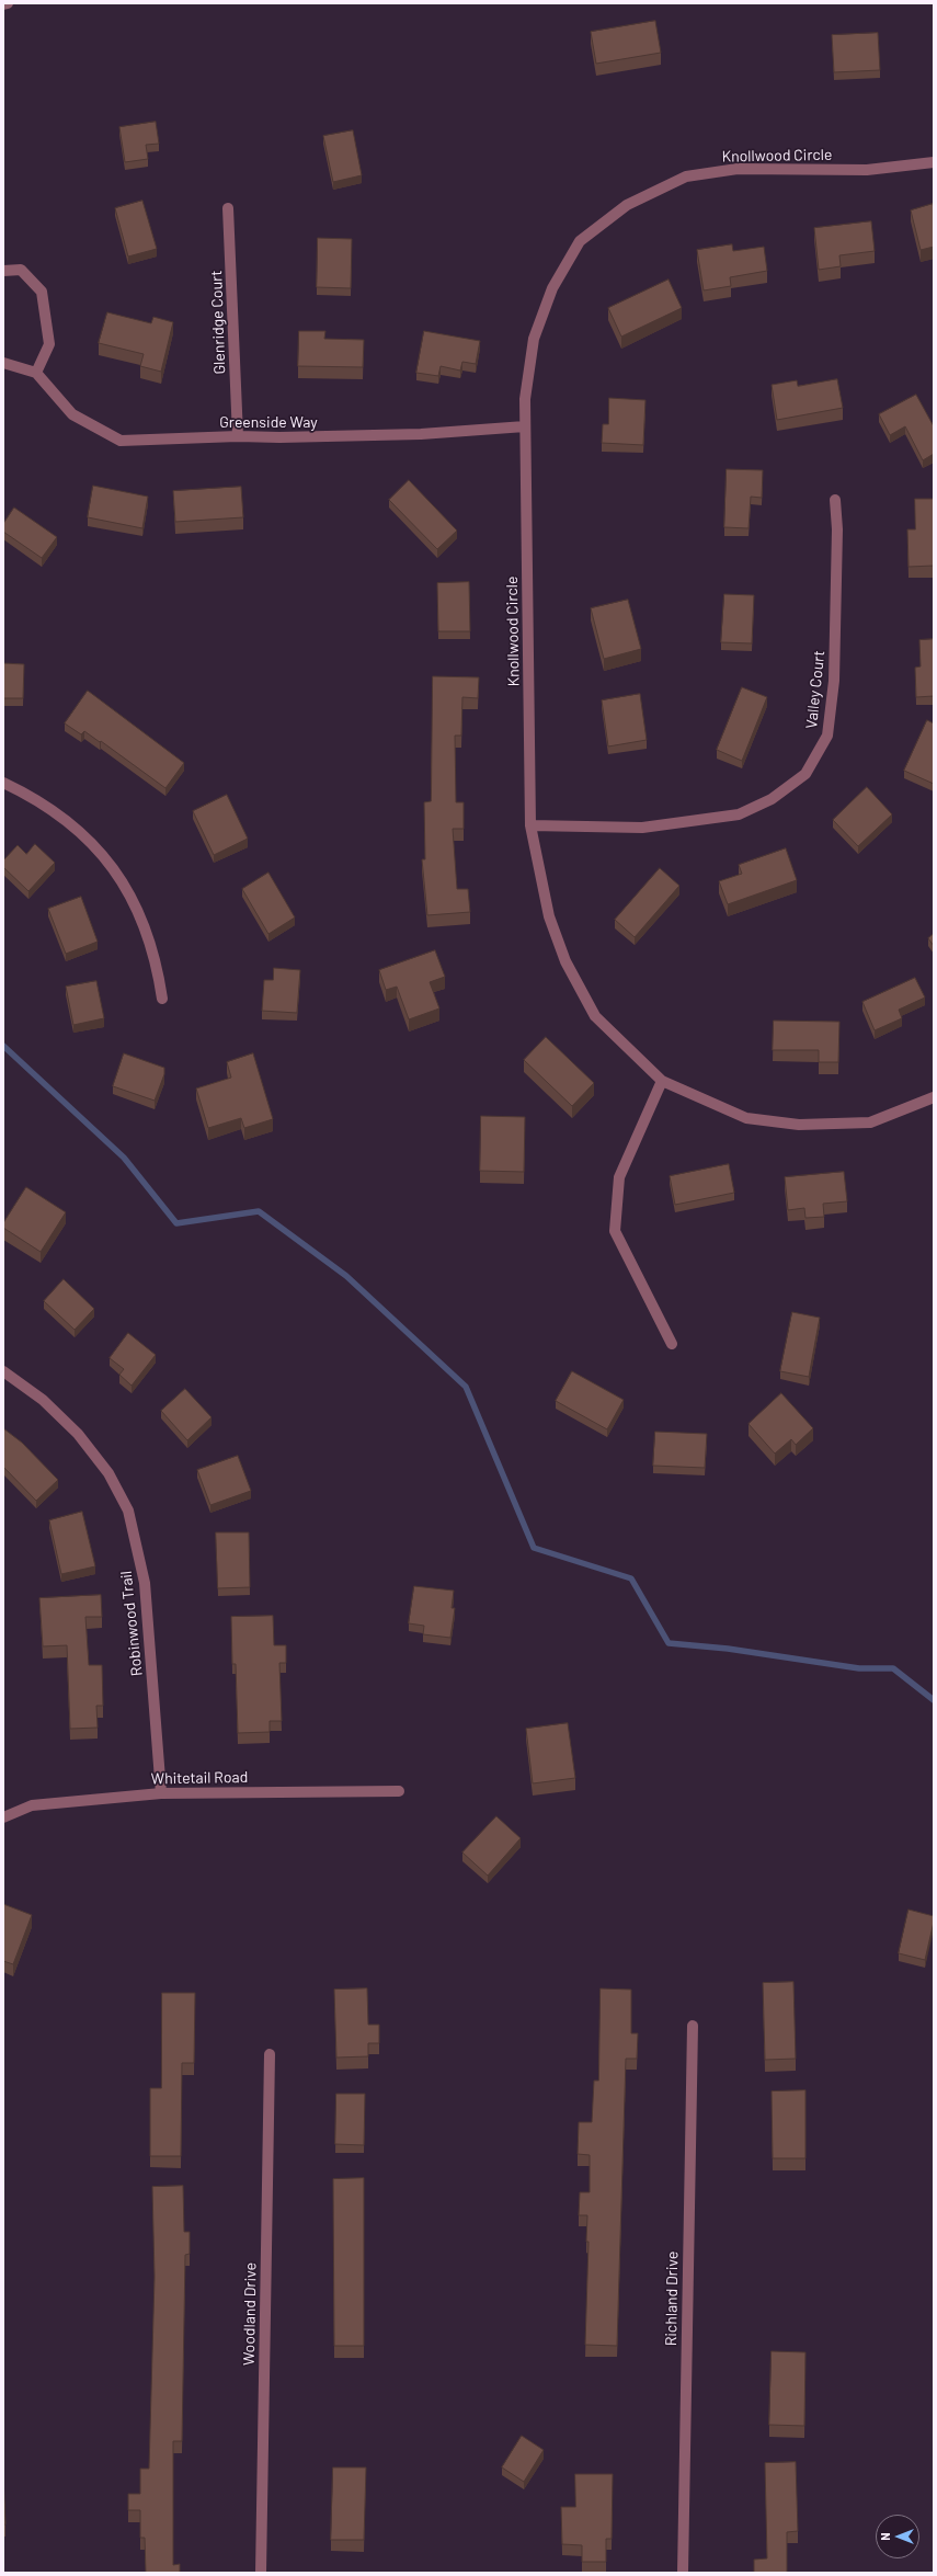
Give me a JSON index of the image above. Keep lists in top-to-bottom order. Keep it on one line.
{"streets":{"street":["Knollwood Circle","Glenridge Court","Greenside Way","Valley Court","Robinwood Trail","Whitetail Road","Richland Drive","Woodland Drive"]},"crossings":[["Knollwood Circle","Greenside Way"],["Knollwood Circle","Valley Court"],["Glenridge Court","Greenside Way"],["Robinwood Trail","Whitetail Road"]],"north":"left"}
